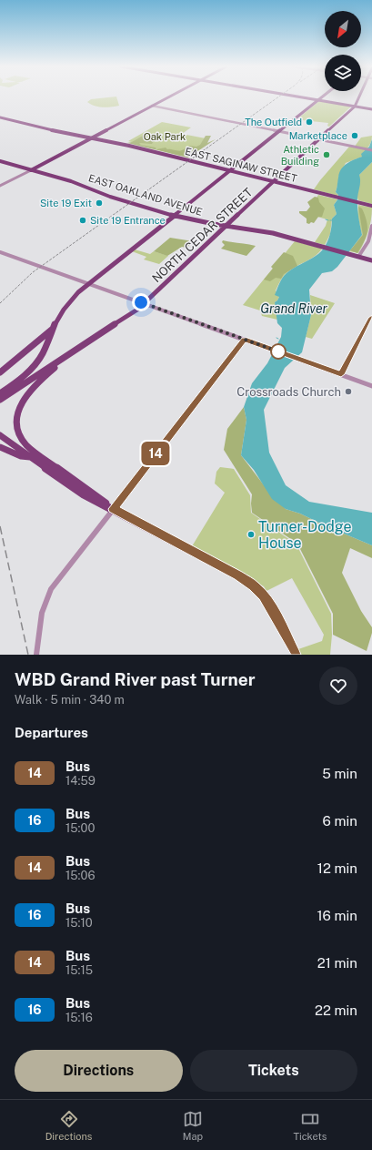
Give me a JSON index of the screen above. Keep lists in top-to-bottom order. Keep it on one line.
{"streets":{"main road":["EAST SAGINAW STREET","EAST OAKLAND AVENUE","NORTH CEDAR STREET"]},"crossings":[["EAST SAGINAW STREET","NORTH CEDAR STREET"],["EAST OAKLAND AVENUE","NORTH CEDAR STREET"]],"water":["Grand River"],"parks":["Oak Park"],"places":["The Outfield","Marketplace","Athletic Building","Site 19 Exit","Site 19 Entrance","Crossroads Church","Turner-Dodge House"],"lines":["bus line 14"],"north":"bottom left","page":{"on_map":"14","heading":[["WBD Grand River past Turner","Walk · 5 min · 340 m"],"Departures"],"list":[{"mark":"14","name":"Bus","note":"14:59","value":"5 min"},{"mark":"16","name":"Bus","note":"15:00","value":"6 min"},{"mark":"14","name":"Bus","note":"15:06","value":"12 min"},{"mark":"16","name":"Bus","note":"15:10","value":"16 min"},{"mark":"14","name":"Bus","note":"15:15","value":"21 min"},{"mark":"16","name":"Bus","note":"15:16","value":"22 min"}],"buttons":["Directions","Tickets"],"tabs":["Directions","Map","Tickets"]}}
